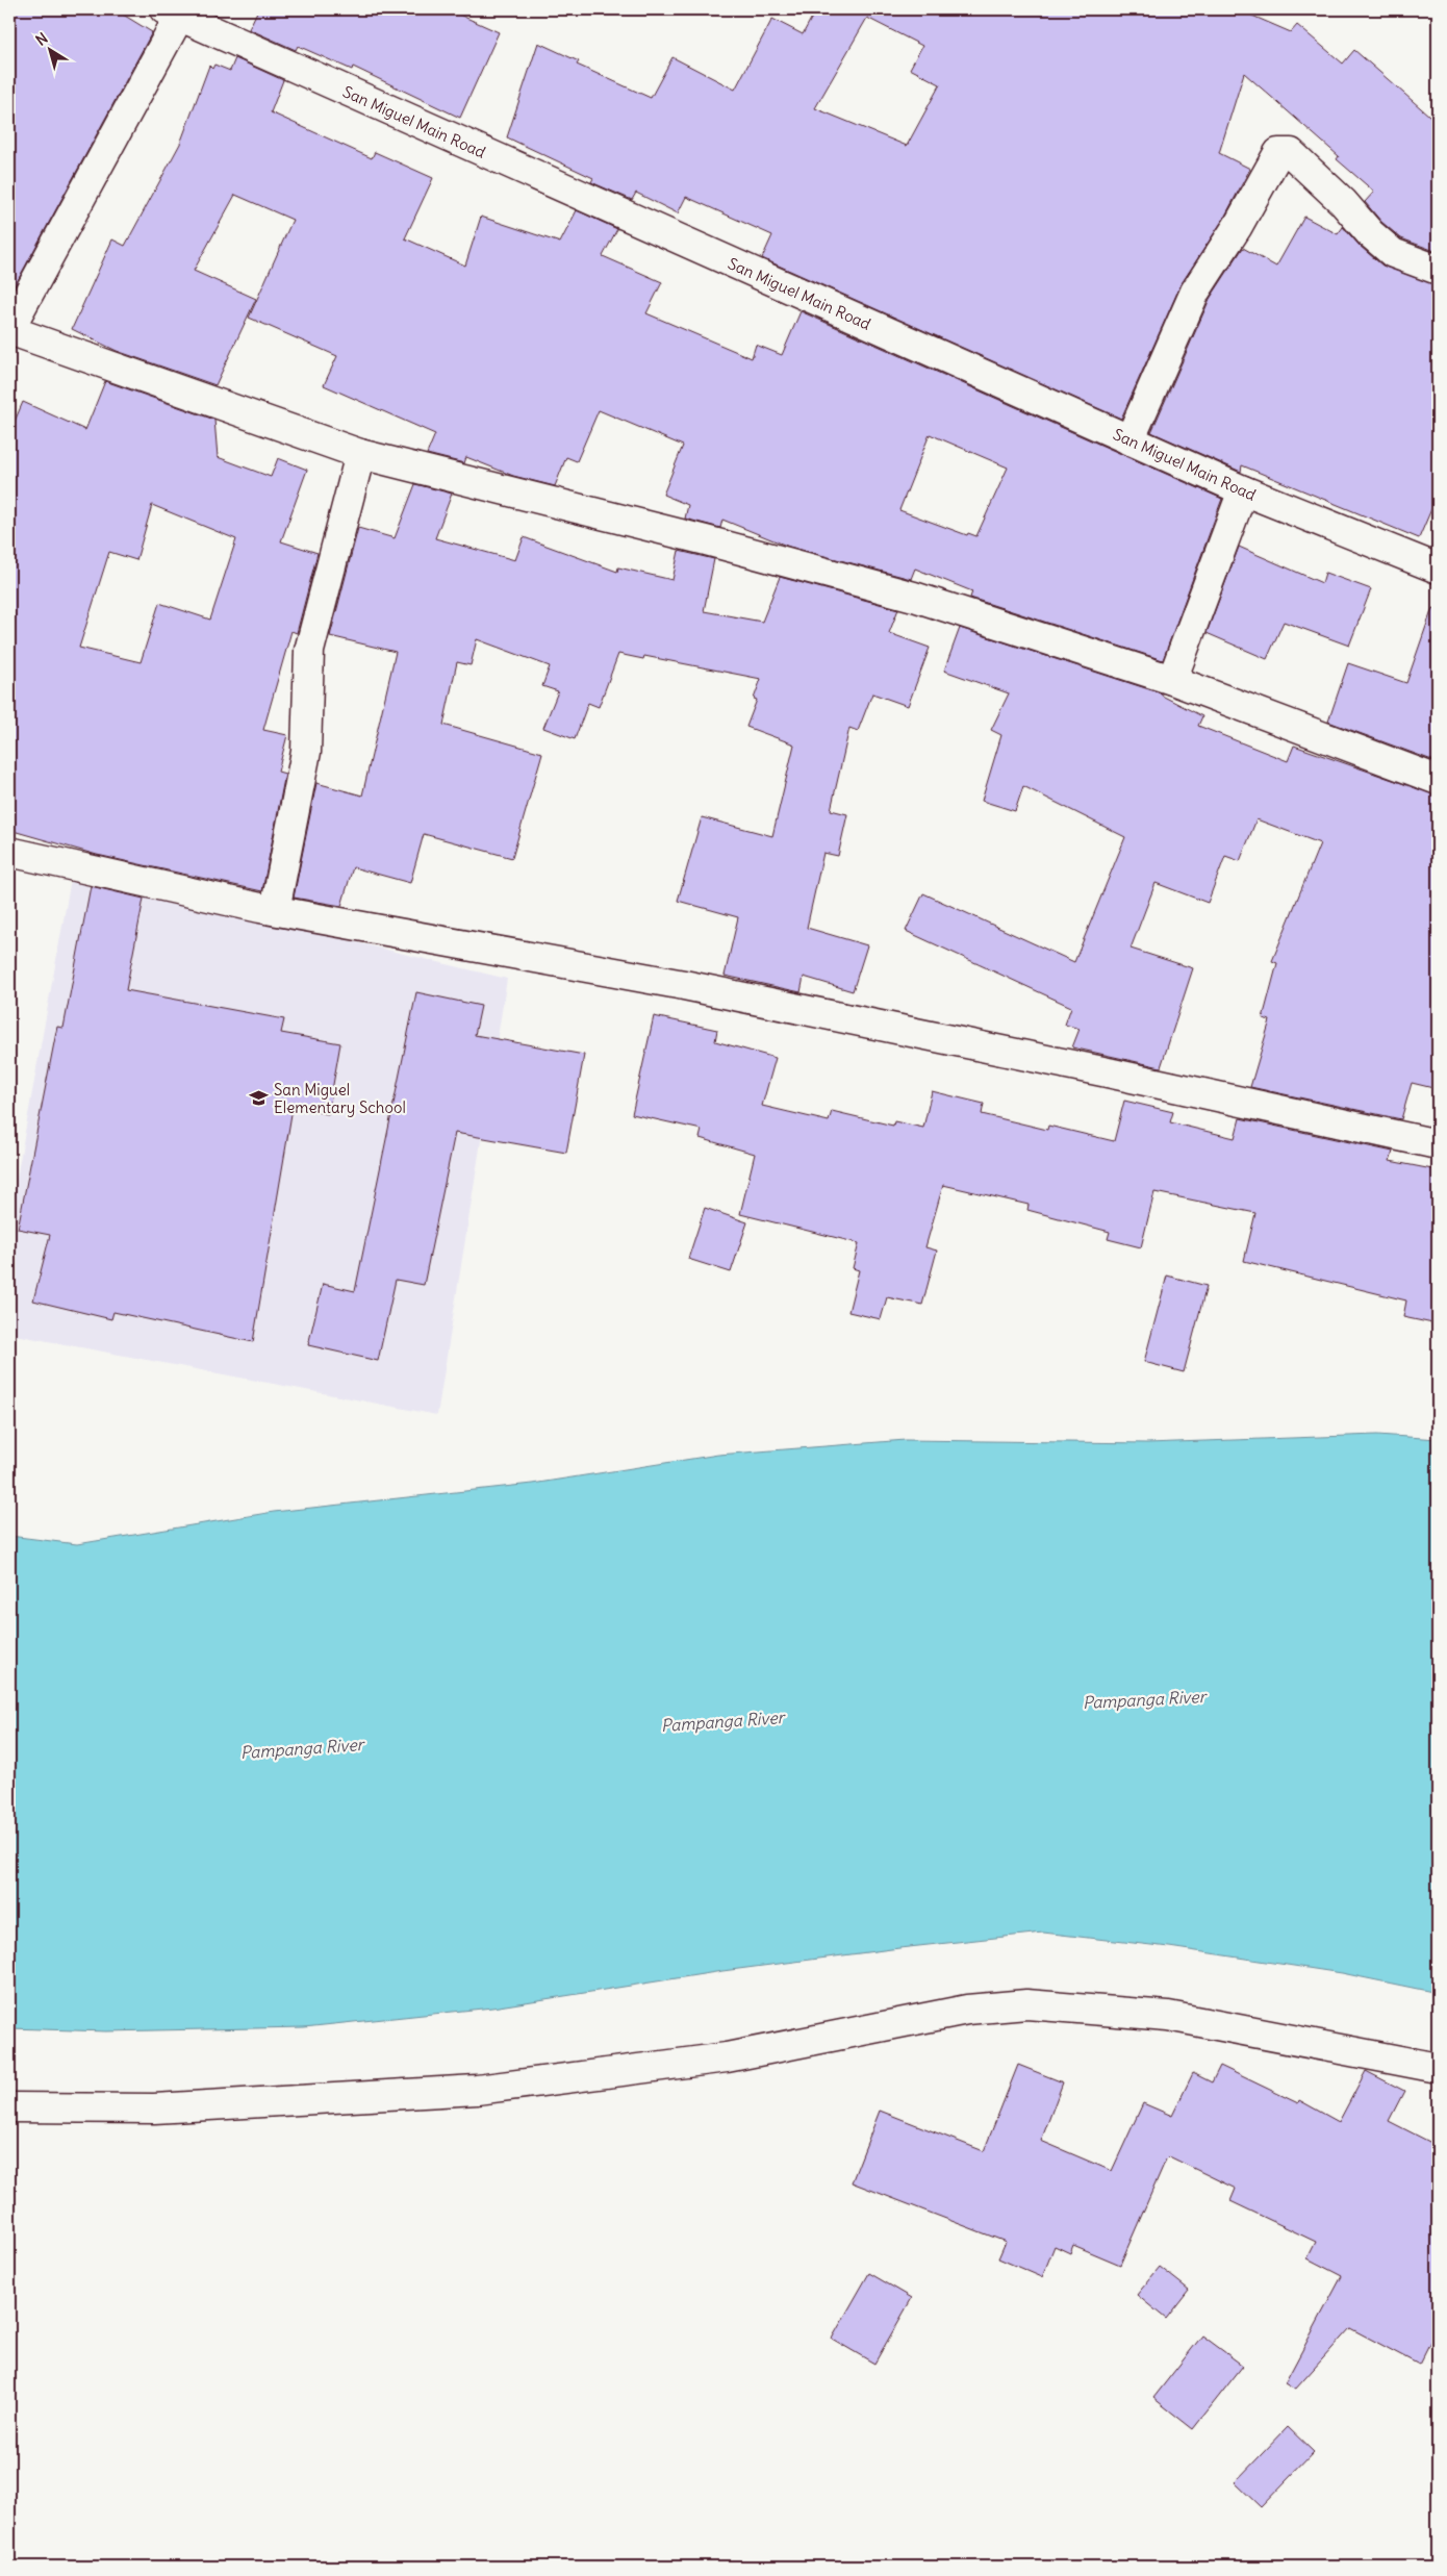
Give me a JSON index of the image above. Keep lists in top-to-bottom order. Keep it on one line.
{"streets":{"street":["San Miguel Main Road"]},"water":["Pampanga River"],"places":{"school or university":["San Miguel Elementary School"]},"north":"top left"}
